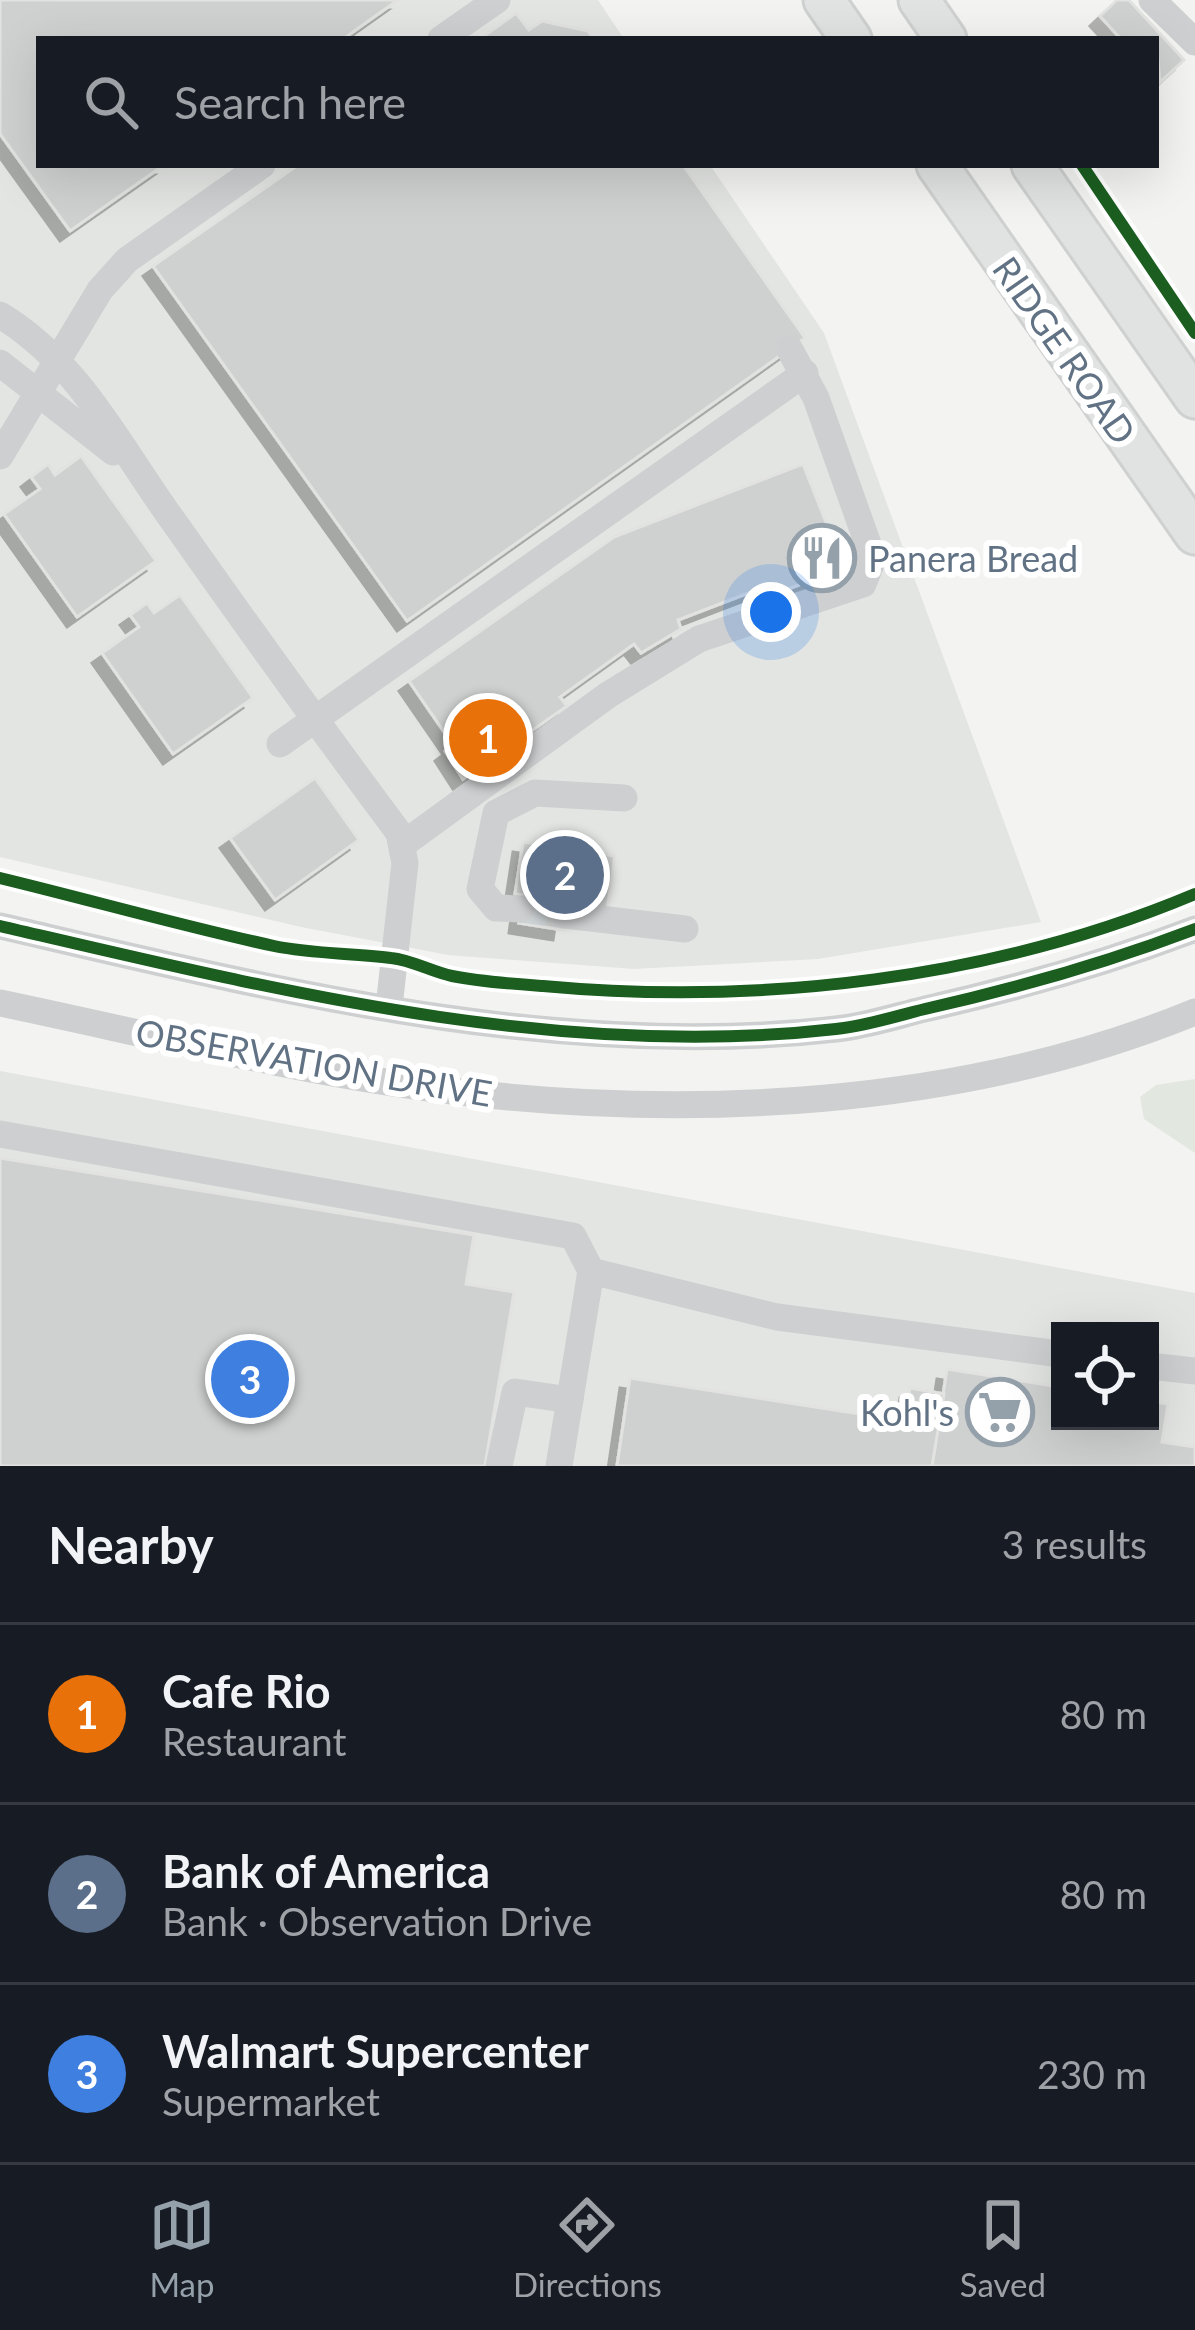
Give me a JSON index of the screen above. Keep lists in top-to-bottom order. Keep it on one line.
{"streets":{"highway":["RIDGE ROAD"],"street":["OBSERVATION DRIVE"]},"places":{"restaurant":["Panera Bread"],"supermarket":["Kohl's"]},"page":{"search":"Search here","pins":["1","2","3"],"heading":["Nearby","3 results"],"list":[{"mark":"1","name":"Cafe Rio","note":"Restaurant","value":"80 m"},{"mark":"2","name":"Bank of America","note":"Bank · Observation Drive","value":"80 m"},{"mark":"3","name":"Walmart Supercenter","note":"Supermarket","value":"230 m"}],"nav":["Map","Directions","Saved"]}}
